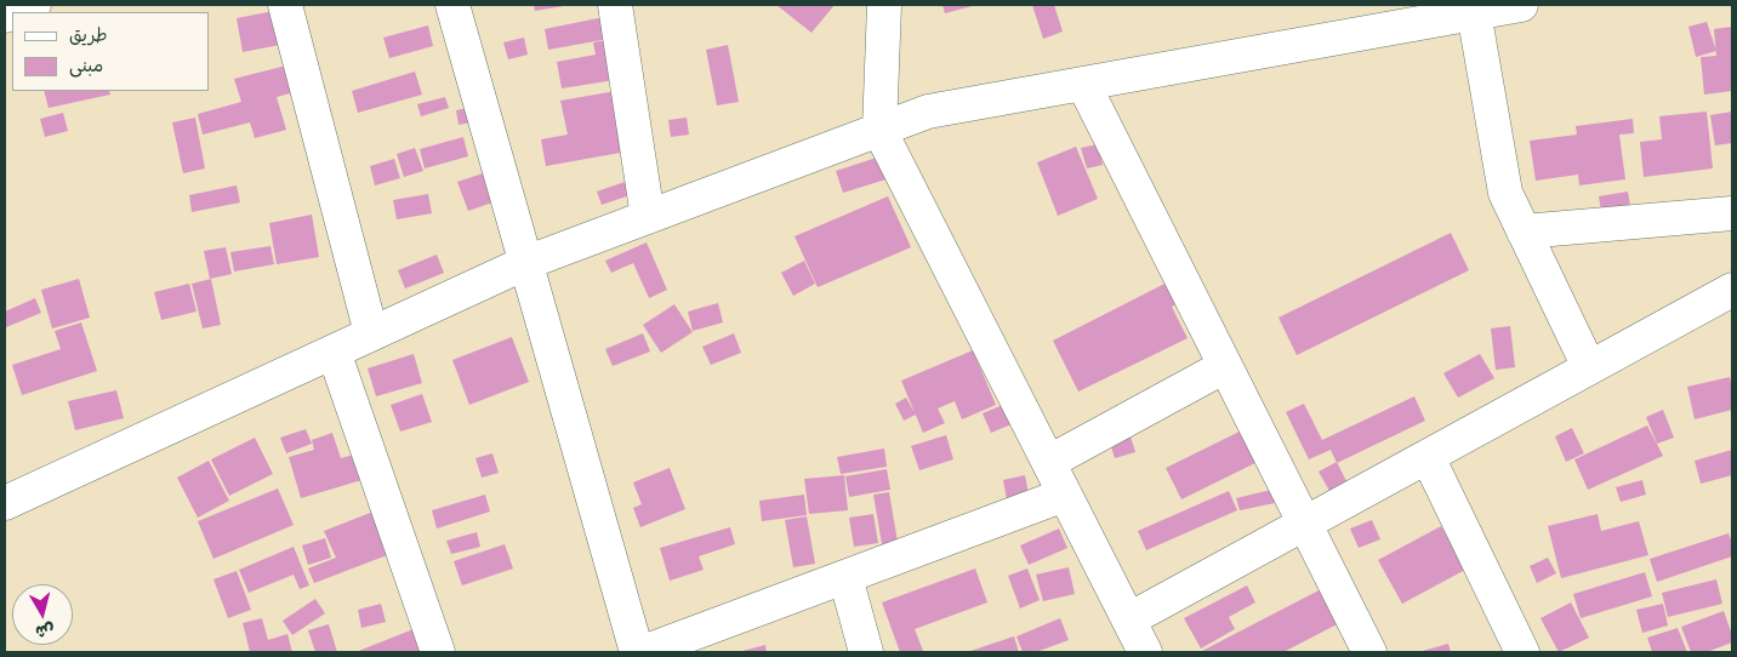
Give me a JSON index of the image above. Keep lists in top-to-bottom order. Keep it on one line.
{"legend":["طريق","مبنى"],"north":"bottom"}
